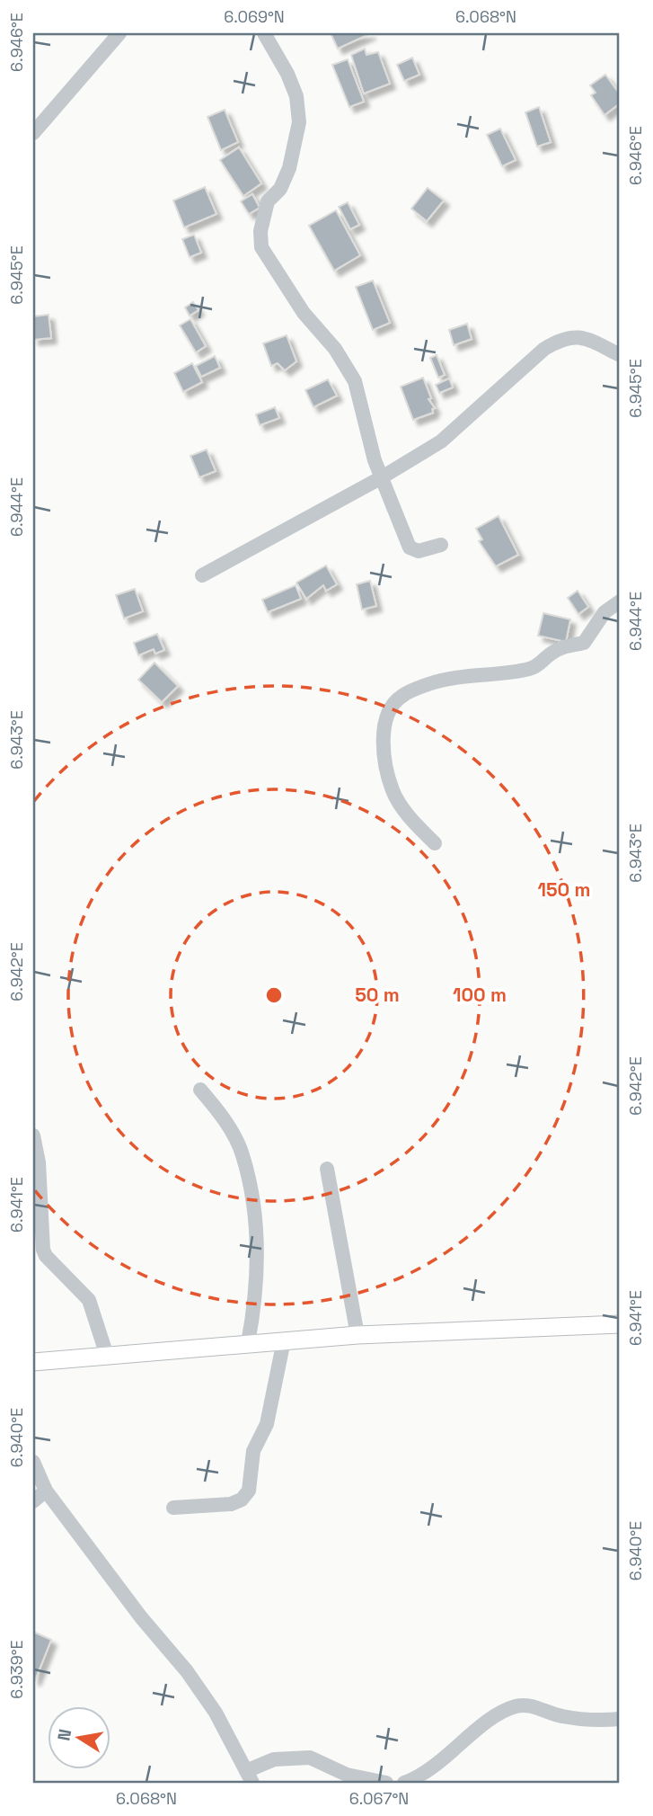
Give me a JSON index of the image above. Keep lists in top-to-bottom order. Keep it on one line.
{"north":"left","coordinates":["6.069°N","6.068°N","6.946°E","6.945°E","6.944°E","6.943°E","6.942°E","6.941°E","6.940°E","6.939°E","6.067°N"],"rings":["150 m","50 m","100 m"]}
